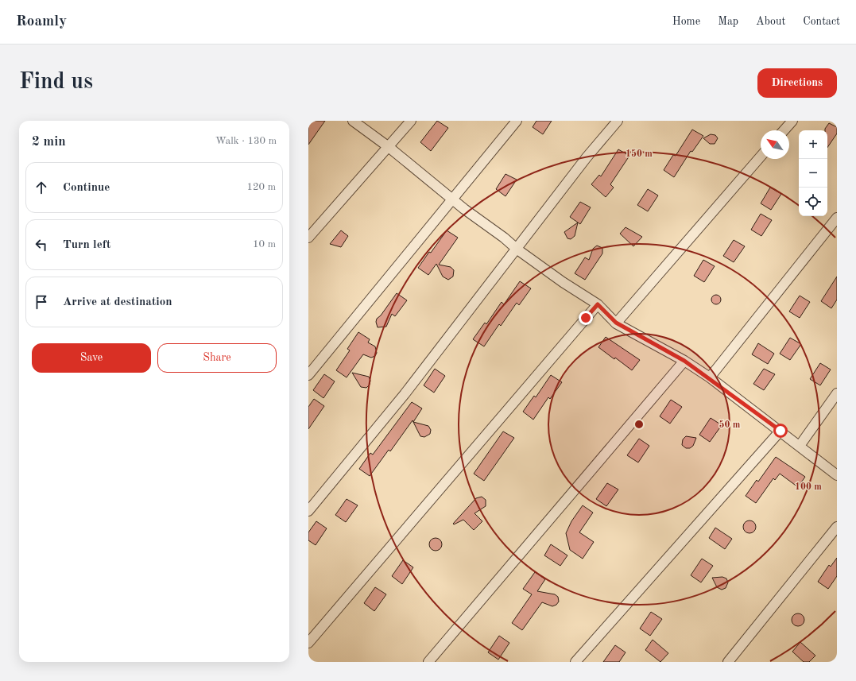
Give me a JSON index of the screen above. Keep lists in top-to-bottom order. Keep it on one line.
{"north":"top left","page":{"header":"Roamly","nav":["Home","Map","About","Contact"],"buttons":["Directions",["Save","Share"]],"title":"Find us","heading":["2 min","Walk · 130 m"],"map_buttons":["+","−"],"list":[["Continue","120 m"],["Turn left","10 m"],"Arrive at destination"]},"rings":["150 m","50 m","100 m"]}
